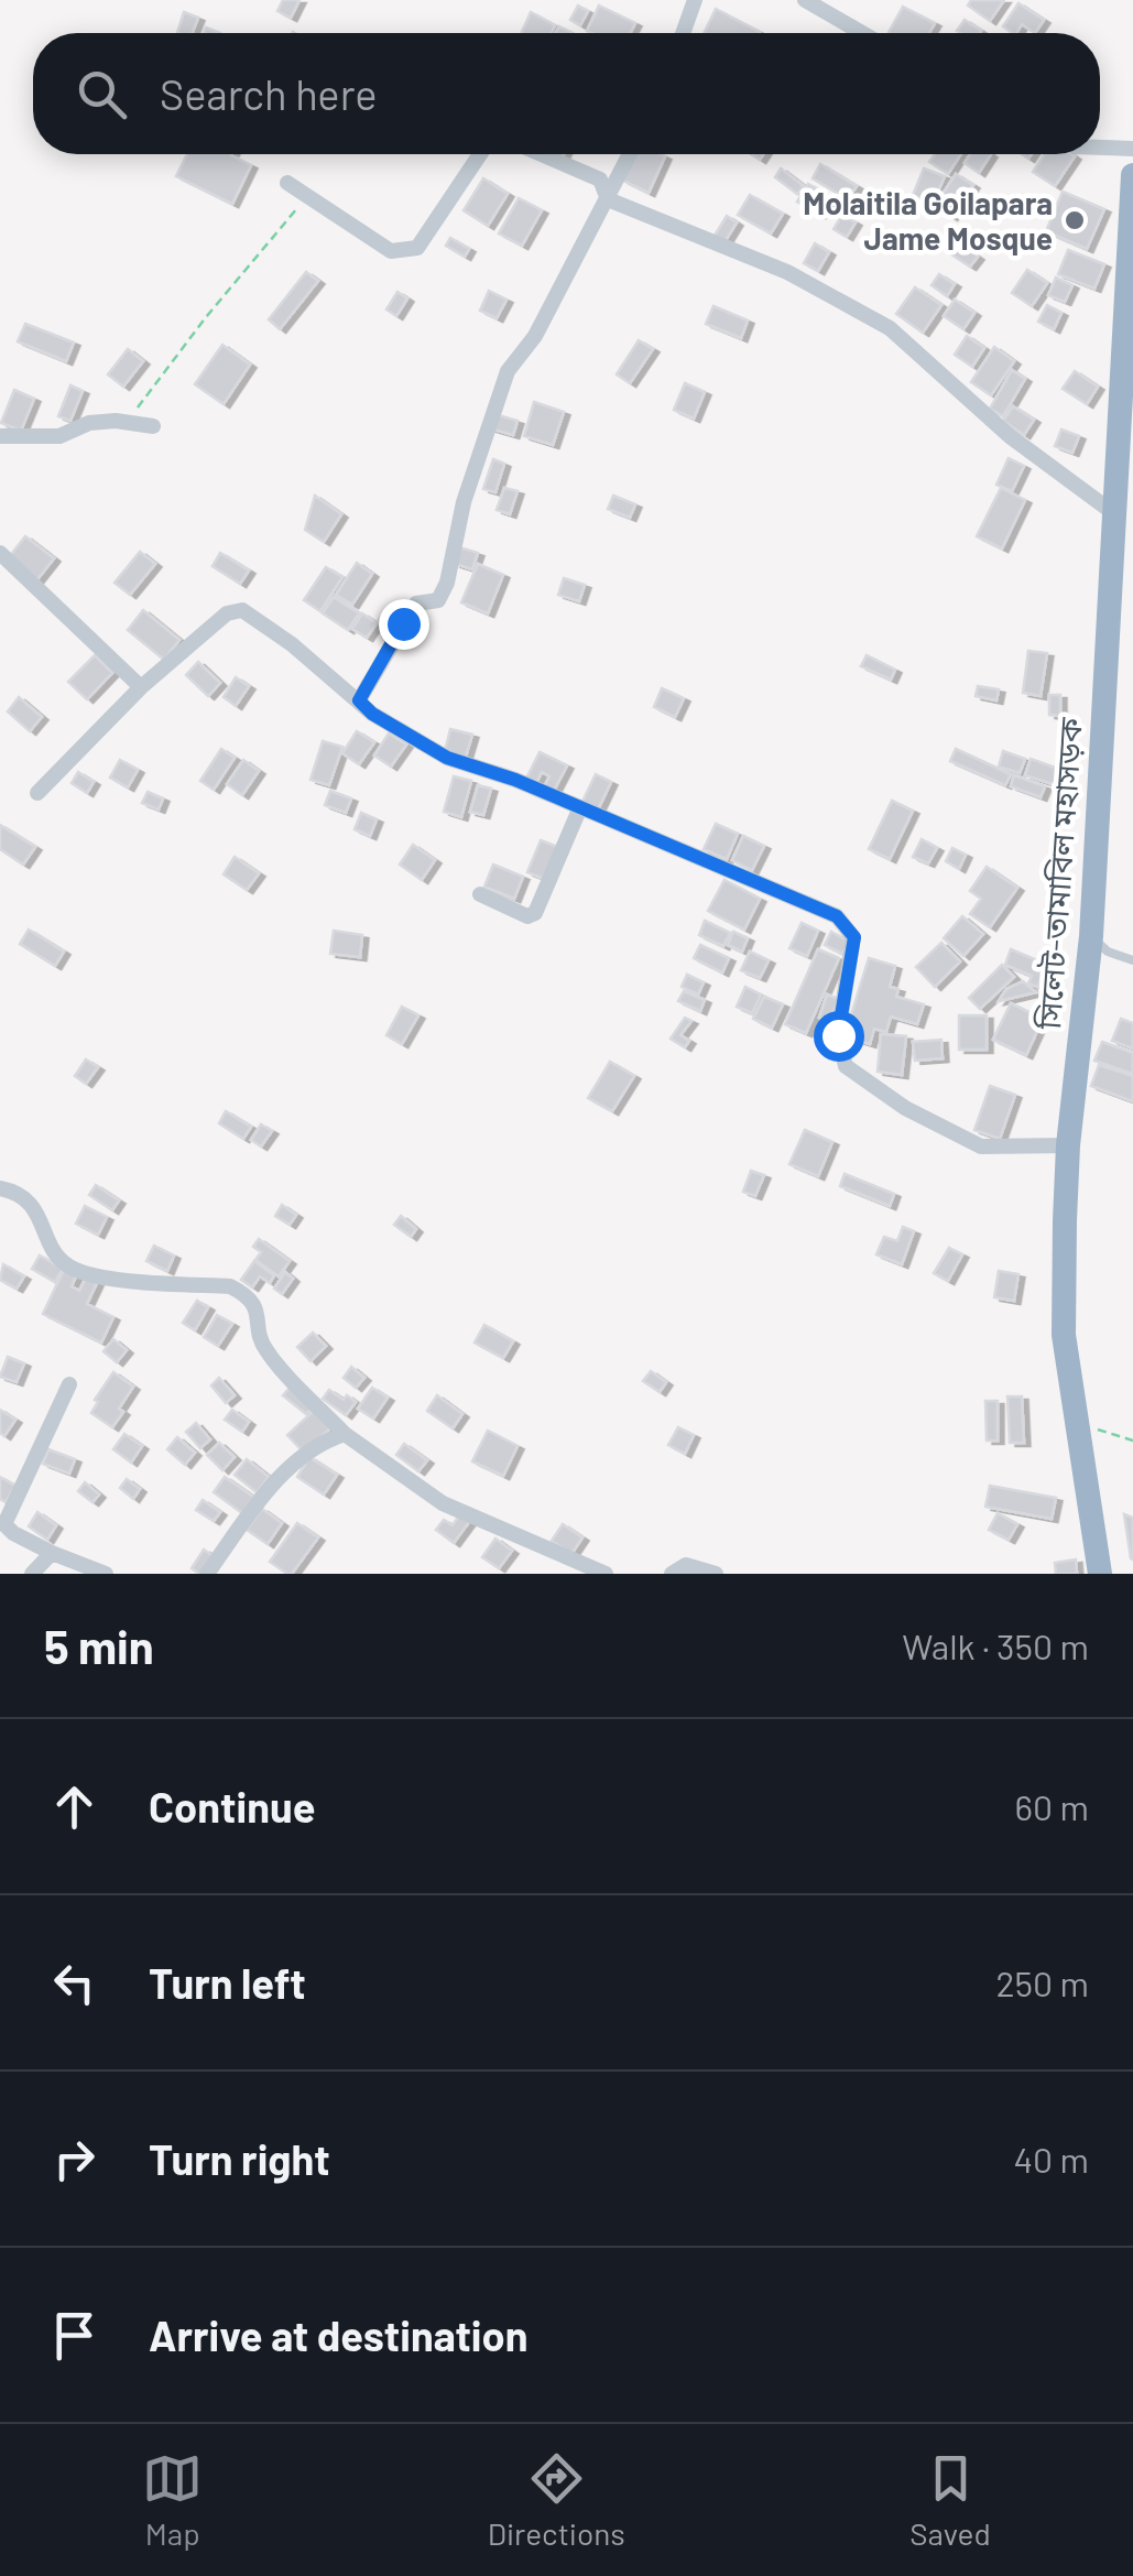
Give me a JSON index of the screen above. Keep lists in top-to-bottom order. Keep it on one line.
{"streets":{"highway":["সিলেট-তামাবিল মহাসড়ক"]},"places":["Molaitila Goilapara Jame Mosque"],"page":{"search":"Search here","heading":["5 min","Walk · 350 m"],"list":[["Continue","60 m"],["Turn left","250 m"],["Turn right","40 m"],"Arrive at destination"],"nav":["Map","Directions","Saved"]}}
